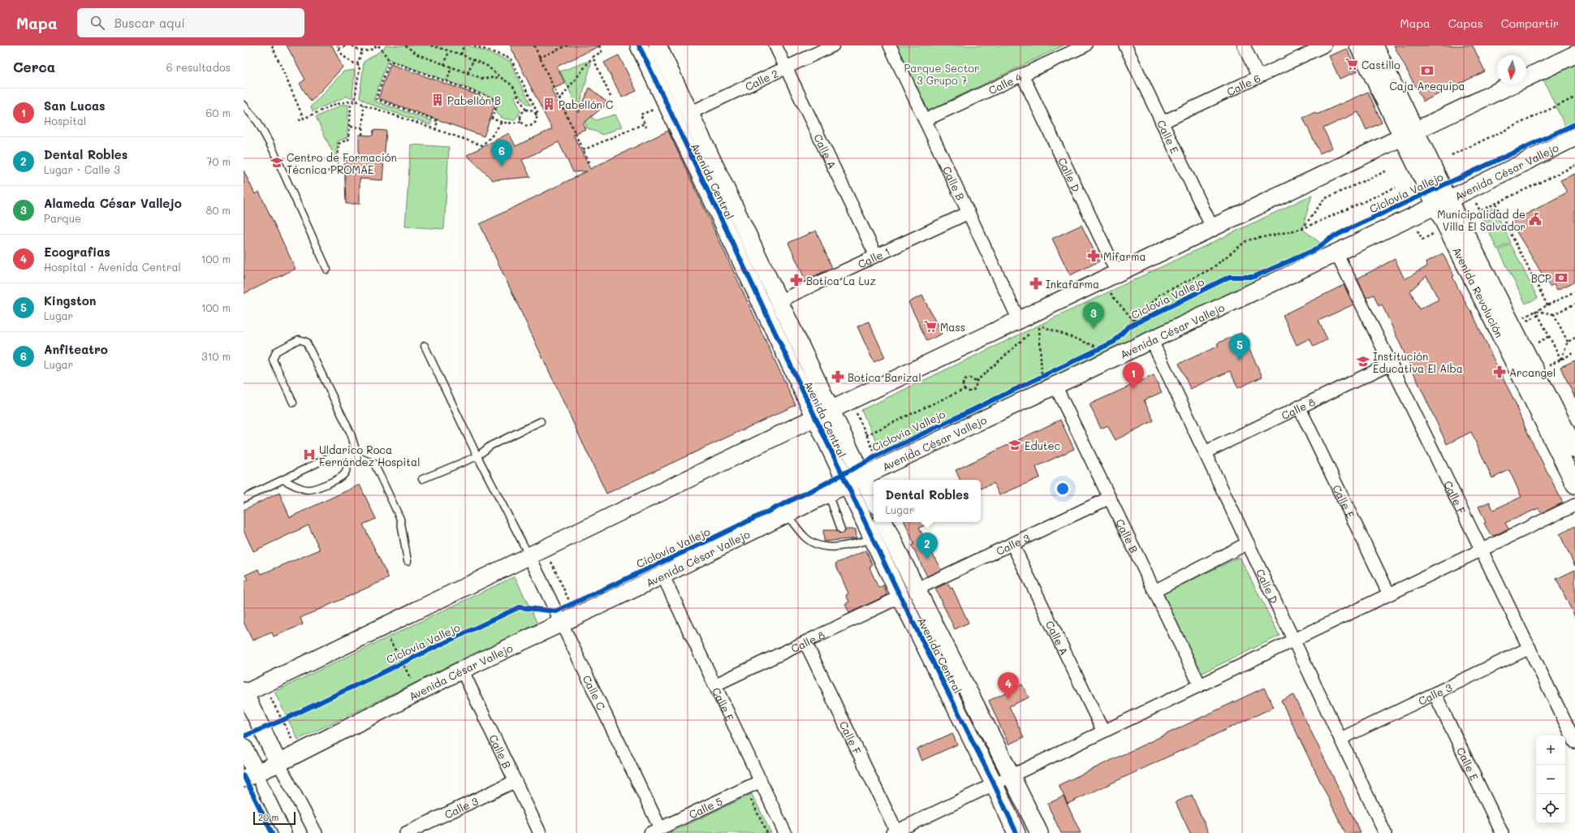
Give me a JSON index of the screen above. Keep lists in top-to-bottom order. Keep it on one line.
{"streets":{"main road":["Avenida César Vallejo","Avenida Central","Avenida Revolución"],"street":["Calle 2","Calle 4","Calle 6","Calle E","Calle A","Calle D","Calle B","Calle 1","Calle 8","Calle F","Calle 3","Calle C","Calle 5"],"cycle path":["Ciclovía Vallejo"]},"crossings":[["Calle 2","Calle A"],["Calle 2","Avenida Central"],["Calle 4","Calle D"],["Calle 4","Calle B"],["Calle 6","Calle E"],["Calle E","Avenida César Vallejo"],["Calle E","Calle 8"],["Calle E","Calle 3"],["Calle E","Calle 5"],["Calle A","Calle 1"],["Calle A","Calle 3"],["Avenida César Vallejo","Calle D"],["Avenida César Vallejo","Avenida Central"],["Avenida César Vallejo","Calle B"],["Avenida César Vallejo","Ciclovía Vallejo"],["Avenida César Vallejo","Avenida Revolución"],["Avenida César Vallejo","Calle F"],["Avenida César Vallejo","Calle C"],["Calle D","Calle 8"],["Calle D","Calle 3"],["Avenida Central","Ciclovía Vallejo"],["Avenida Central","Calle 1"],["Avenida Central","Calle 8"],["Avenida Central","Calle 3"],["Calle B","Calle 1"],["Calle B","Calle 3"],["Calle 8","Calle F"],["Calle F","Calle 3"],["Calle C","Calle 5"]],"parks":["Parque Sector 3 Grupo 7"],"places":{"supermarket":["Castillo","Mass"],"bank":["Caja Arequipa","BCP"],"building":["Pabellón B","Pabellón C"],"school or university":["Centro de Formación Técnica PROMAE","Institución Educativa El Alba","Edutec"],"public building":["Municipalidad de Villa El Salvador"],"pharmacy":["Mifarma","Botica La Luz","Inkafarma","Arcangel","Botica Barizal"],"hospital":["Uldarico Roca Fernández Hospital"]},"scale_bar":"20 m","north":"bottom","page":{"header":"Mapa","search":"Buscar aquí","nav":["Mapa","Capas","Compartir"],"heading":["Cerca","6 resultados"],"list":[{"mark":"1","name":"San Lucas","note":"Hospital","value":"60 m"},{"mark":"2","name":"Dental Robles","note":"Lugar · Calle 3","value":"70 m"},{"mark":"3","name":"Alameda César Vallejo","note":"Parque","value":"80 m"},{"mark":"4","name":"Ecografias","note":"Hospital · Avenida Central","value":"100 m"},{"mark":"5","name":"Kingston","note":"Lugar","value":"100 m"},{"mark":"6","name":"Anfiteatro","note":"Lugar","value":"310 m"}],"pins":["6","3","5","1","2","4"],"popup":["Dental Robles","Lugar"],"map_buttons":["+","−"],"scale":"20 m"}}
